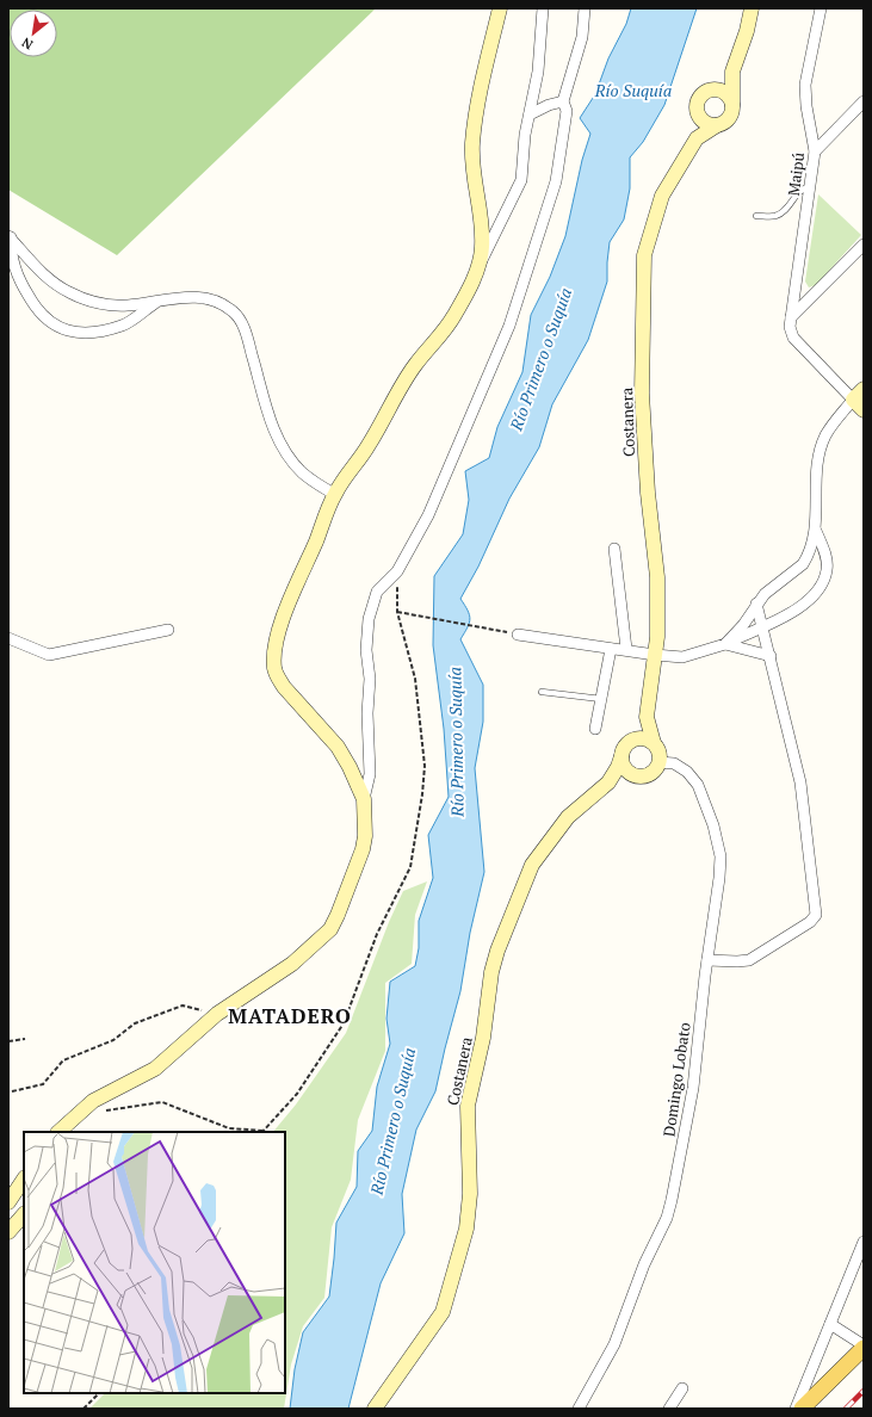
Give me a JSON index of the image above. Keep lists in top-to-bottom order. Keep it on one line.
{"streets":{"street":["Maipú","Costanera","Domingo Lobato"]},"crossings":[["Costanera","Domingo Lobato"]],"districts":["MATADERO"],"water":["Río Suquía","Río Primero o Suquía"],"north":"bottom left"}
